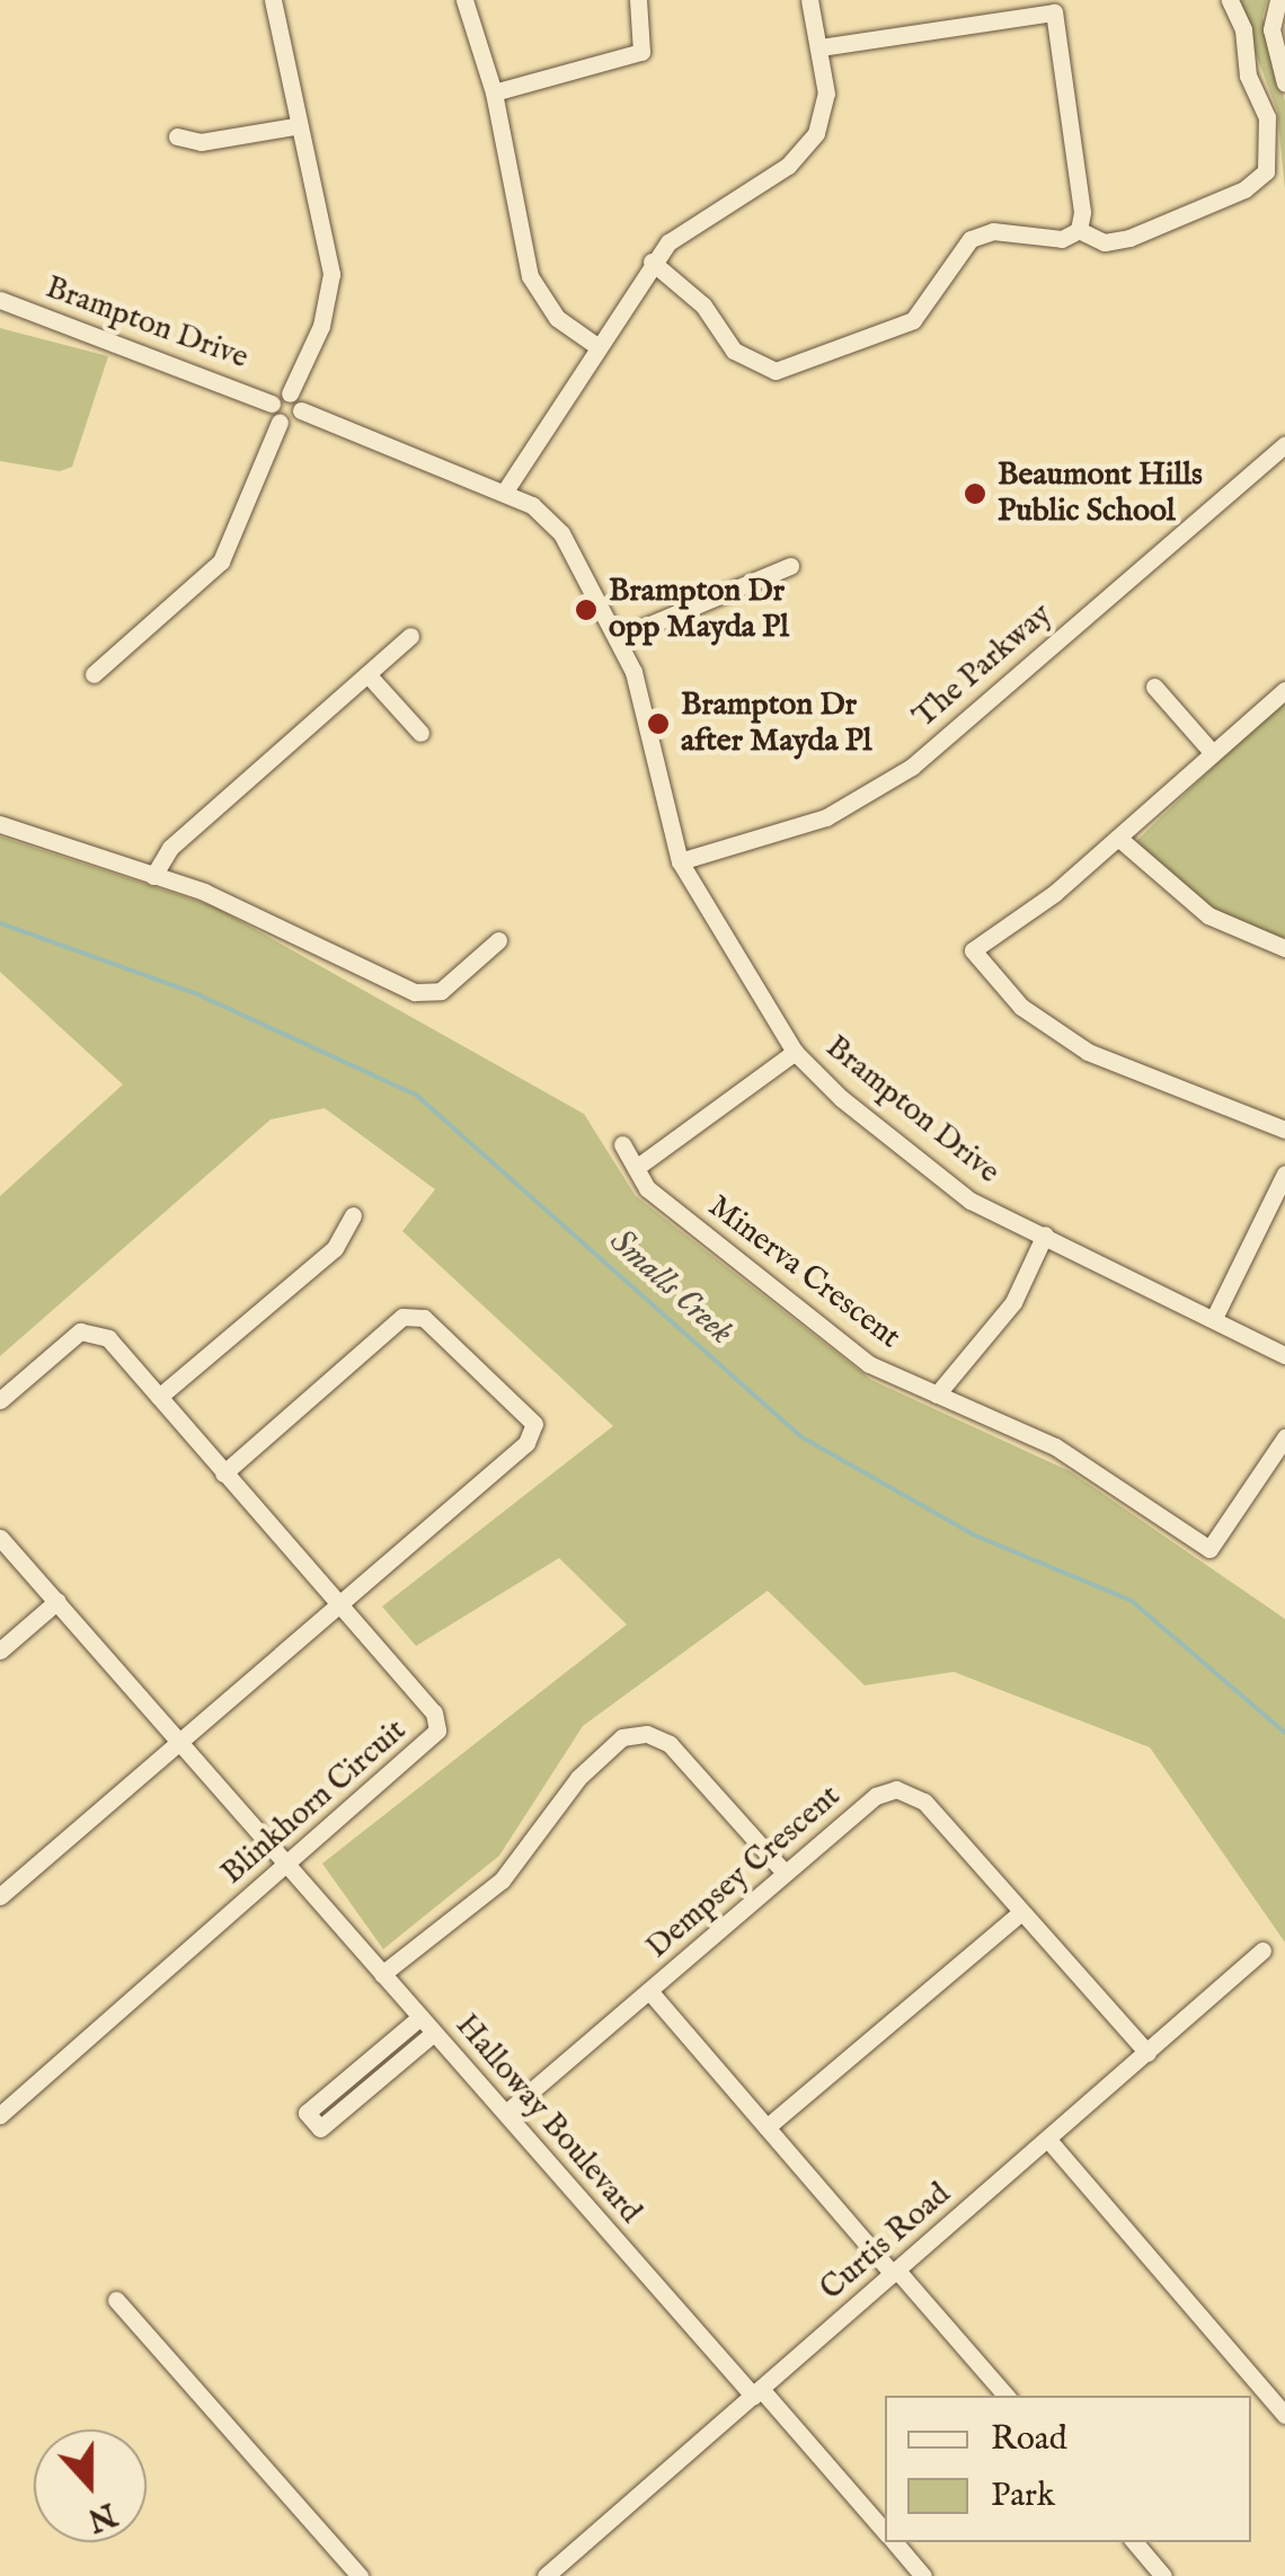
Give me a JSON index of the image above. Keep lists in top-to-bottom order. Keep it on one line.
{"streets":{"street":["Brampton Drive","The Parkway","Minerva Crescent","Blinkhorn Circuit","Dempsey Crescent","Halloway Boulevard","Curtis Road"]},"crossings":[["Brampton Drive","The Parkway"],["Blinkhorn Circuit","Halloway Boulevard"],["Dempsey Crescent","Halloway Boulevard"],["Dempsey Crescent","Curtis Road"],["Halloway Boulevard","Curtis Road"]],"water":["Smalls Creek"],"places":["Beaumont Hills Public School","Brampton Dr opp Mayda Pl","Brampton Dr after Mayda Pl"],"legend":["Road","Park"],"north":"bottom"}
